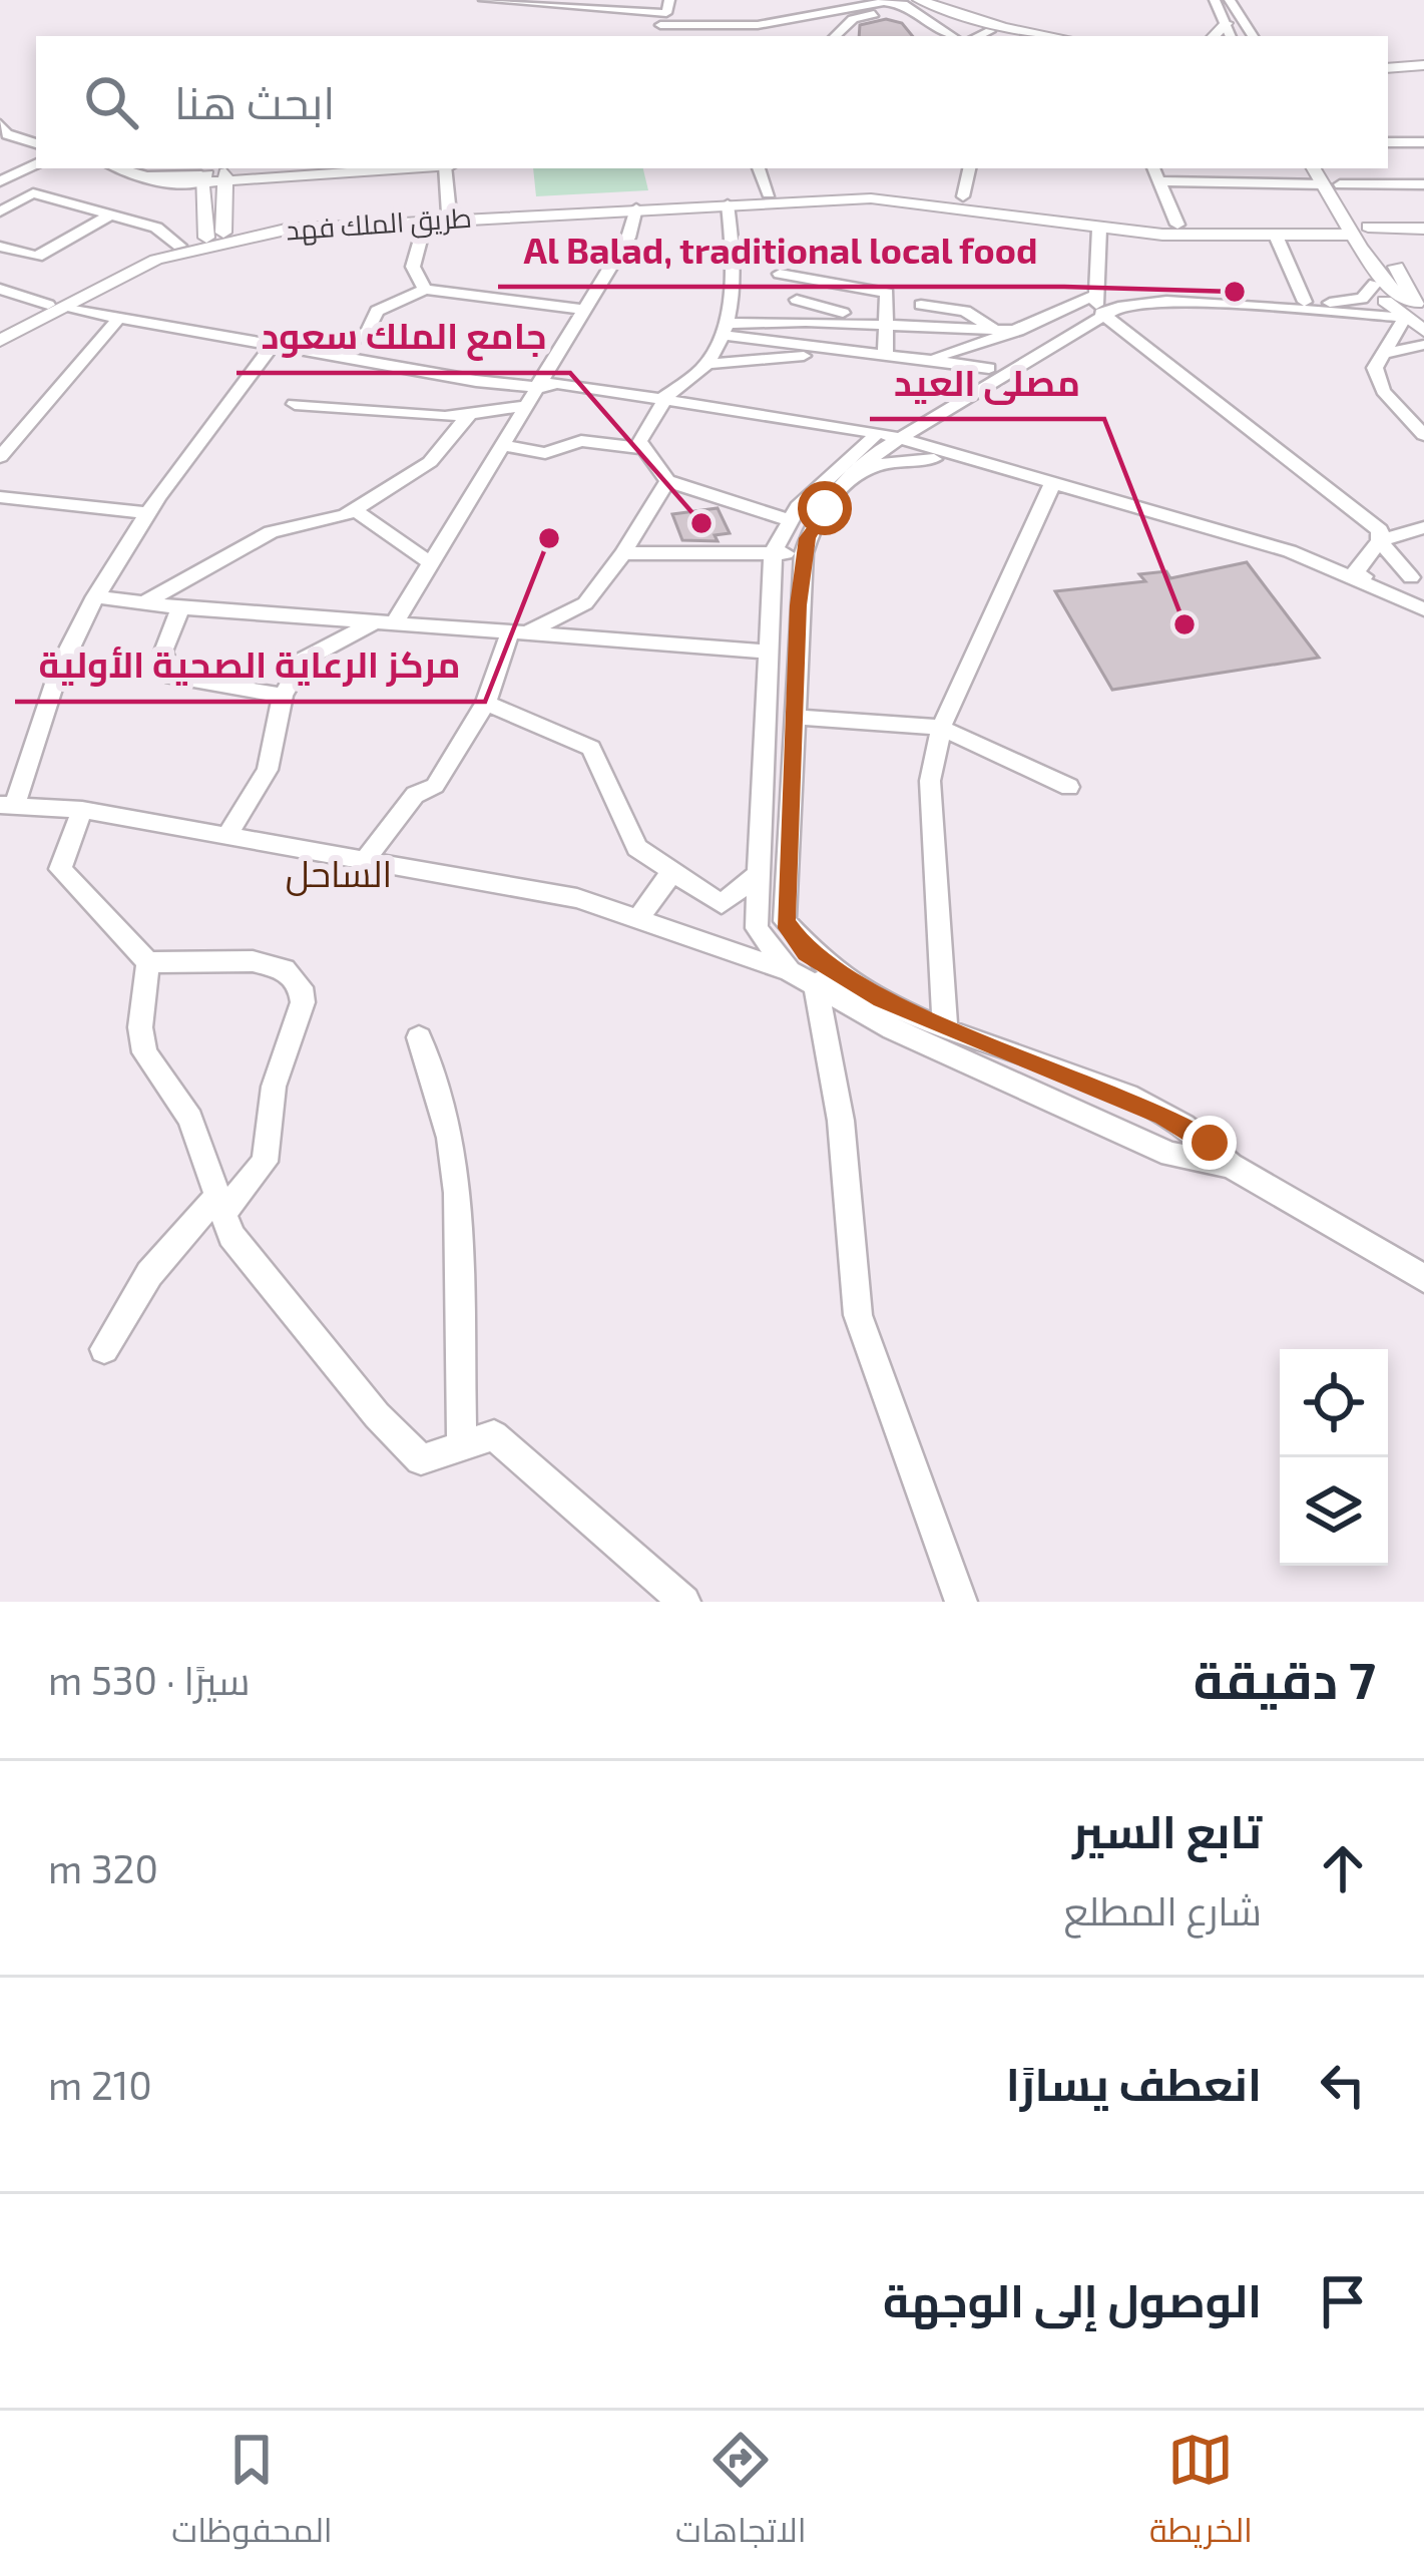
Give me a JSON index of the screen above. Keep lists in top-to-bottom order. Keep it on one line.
{"streets":{"main road":["طريق الملك فهد"]},"districts":["الساحل"],"places":["Al Balad, traditional local food","جامع الملك سعود","مركز الرعاية الصحية الأولية","مصلى العيد"],"page":{"search":"ابحث هنا","heading":["7 دقيقة","سيرًا · 530 m"],"list":[["تابع السير","شارع المطلع","320 m"],["انعطف يسارًا","210 m"],"الوصول إلى الوجهة"],"nav":["الخريطة","الاتجاهات","المحفوظات"]}}
